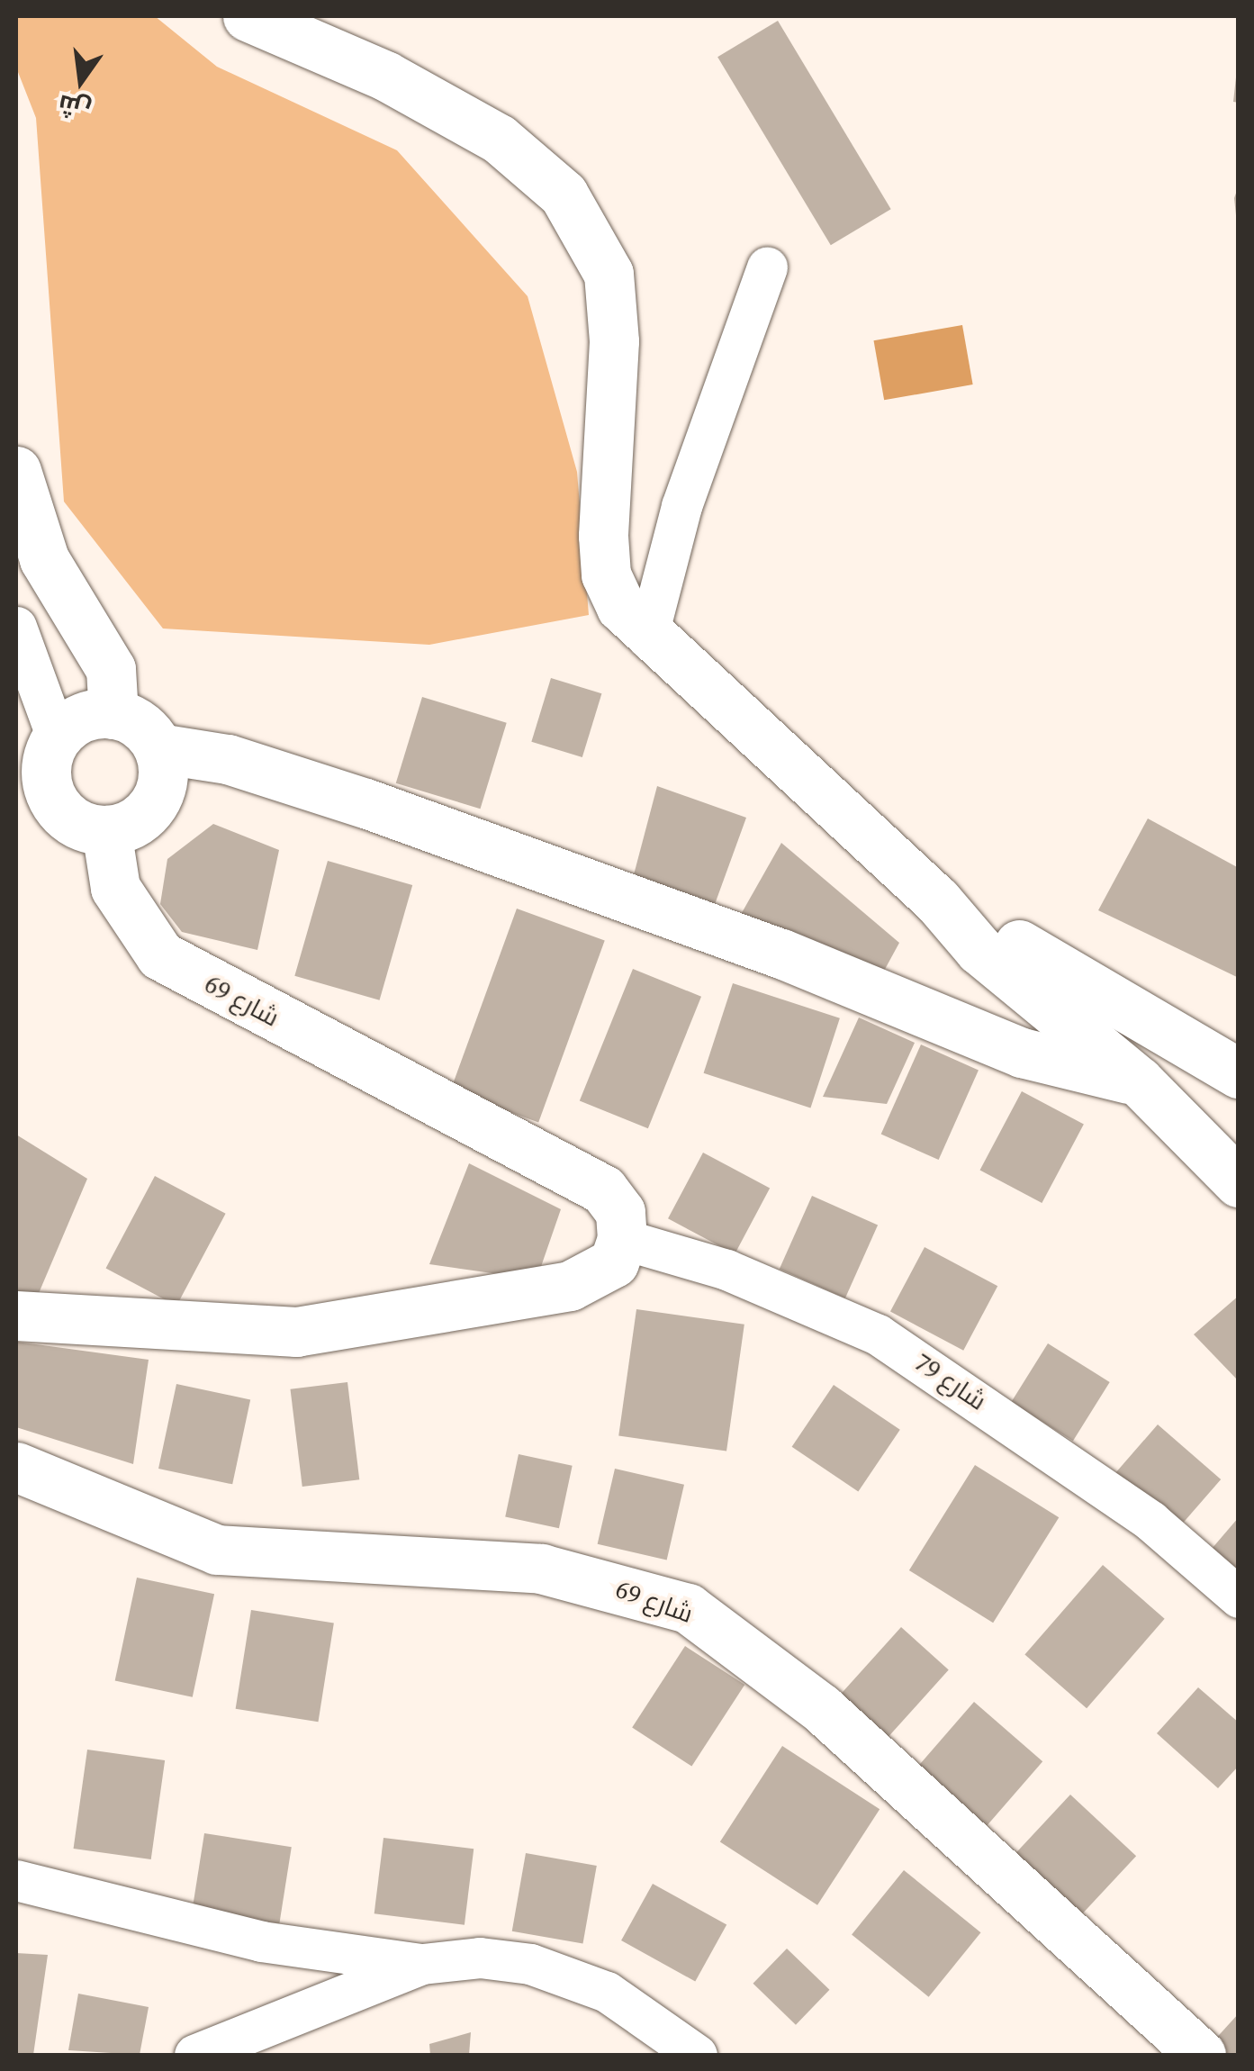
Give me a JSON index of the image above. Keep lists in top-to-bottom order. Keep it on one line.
{"streets":{"street":["شارع 69","شارع 79"]},"crossings":[["شارع 69","شارع 79"]],"north":"bottom"}
